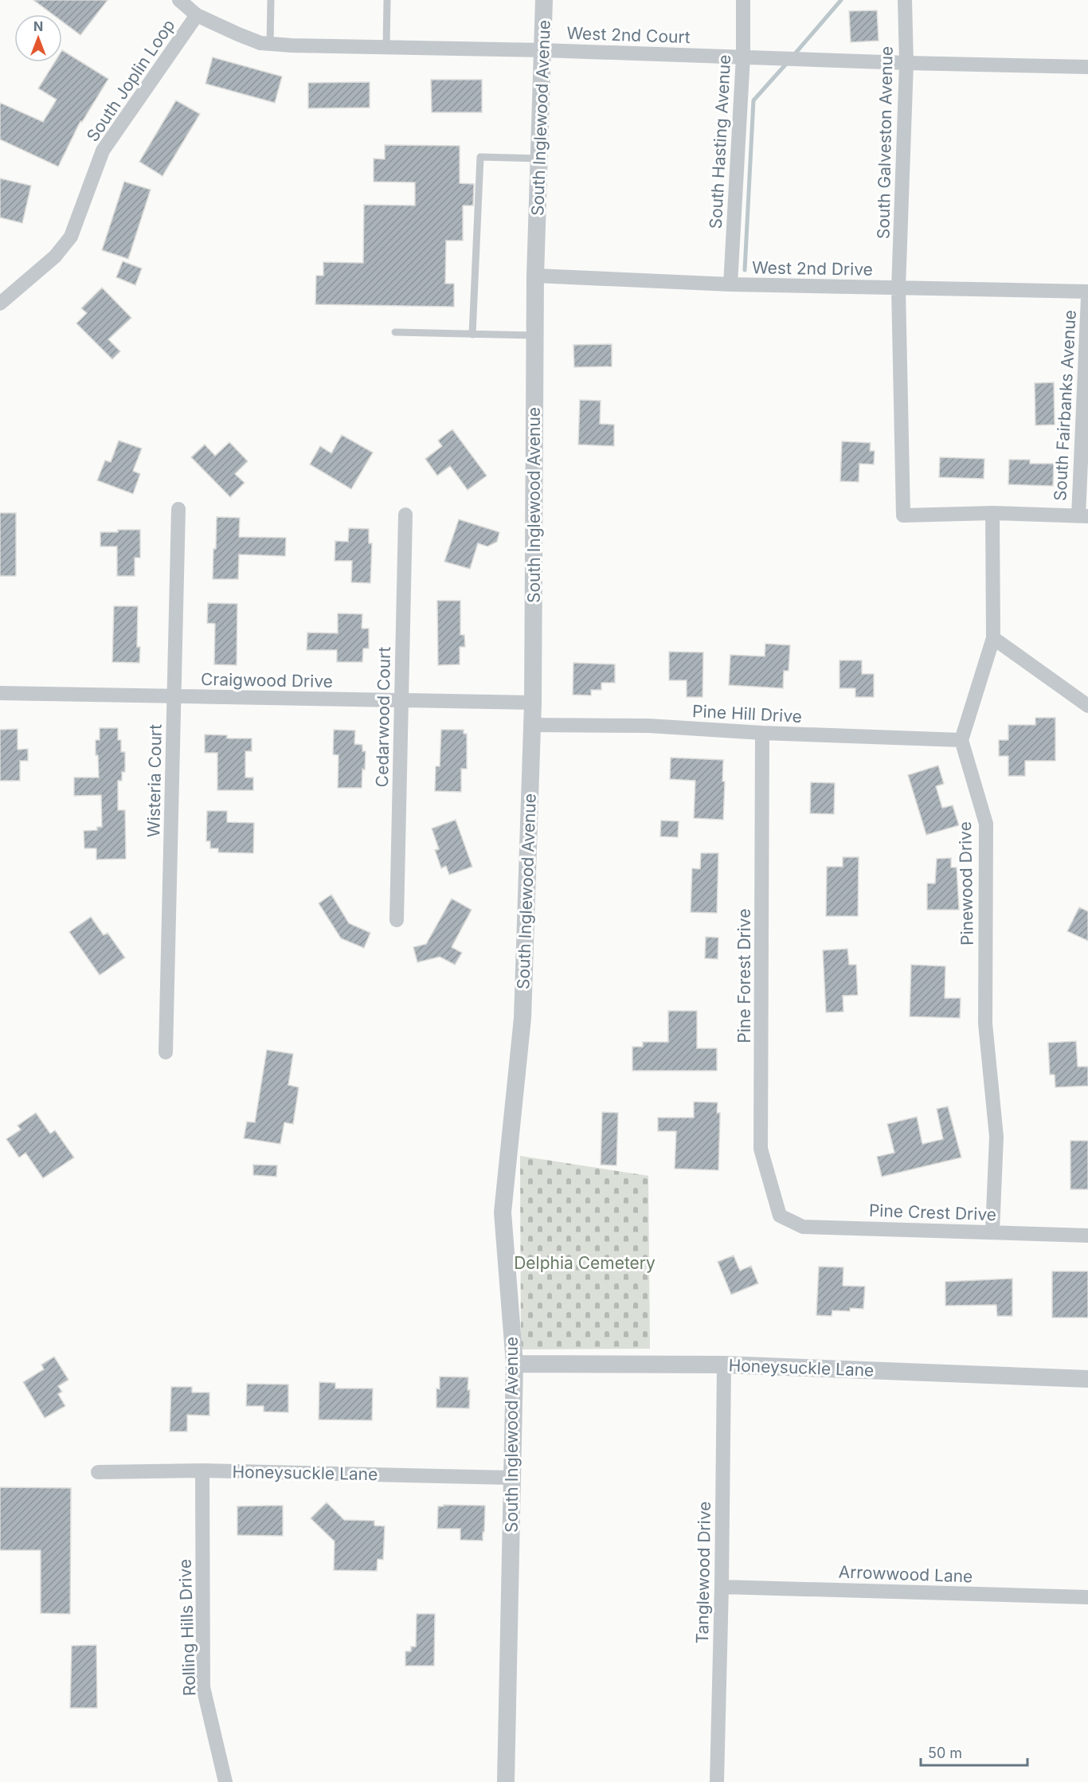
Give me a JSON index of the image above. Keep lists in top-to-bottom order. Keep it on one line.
{"streets":{"street":["West 2nd Court","South Joplin Loop","South Inglewood Avenue","South Hasting Avenue","South Galveston Avenue","West 2nd Drive","South Fairbanks Avenue","Craigwood Drive","Pine Hill Drive","Cedarwood Court","Wisteria Court","Pinewood Drive","Pine Forest Drive","Pine Crest Drive","Honeysuckle Lane","Tanglewood Drive","Arrowwood Lane","Rolling Hills Drive"]},"crossings":[["West 2nd Court","South Joplin Loop"],["West 2nd Court","South Inglewood Avenue"],["West 2nd Court","South Hasting Avenue"],["West 2nd Court","South Galveston Avenue"],["South Inglewood Avenue","West 2nd Drive"],["South Inglewood Avenue","Craigwood Drive"],["South Inglewood Avenue","Pine Hill Drive"],["South Inglewood Avenue","Honeysuckle Lane"],["South Hasting Avenue","West 2nd Drive"],["South Galveston Avenue","West 2nd Drive"],["Craigwood Drive","Cedarwood Court"],["Craigwood Drive","Wisteria Court"],["Pine Hill Drive","Pinewood Drive"],["Pine Hill Drive","Pine Forest Drive"],["Pinewood Drive","Pine Crest Drive"],["Pine Forest Drive","Pine Crest Drive"],["Honeysuckle Lane","Tanglewood Drive"],["Honeysuckle Lane","Rolling Hills Drive"],["Tanglewood Drive","Arrowwood Lane"]],"parks":["Delphia Cemetery"],"scale_bar":"50 m","north":"top"}
